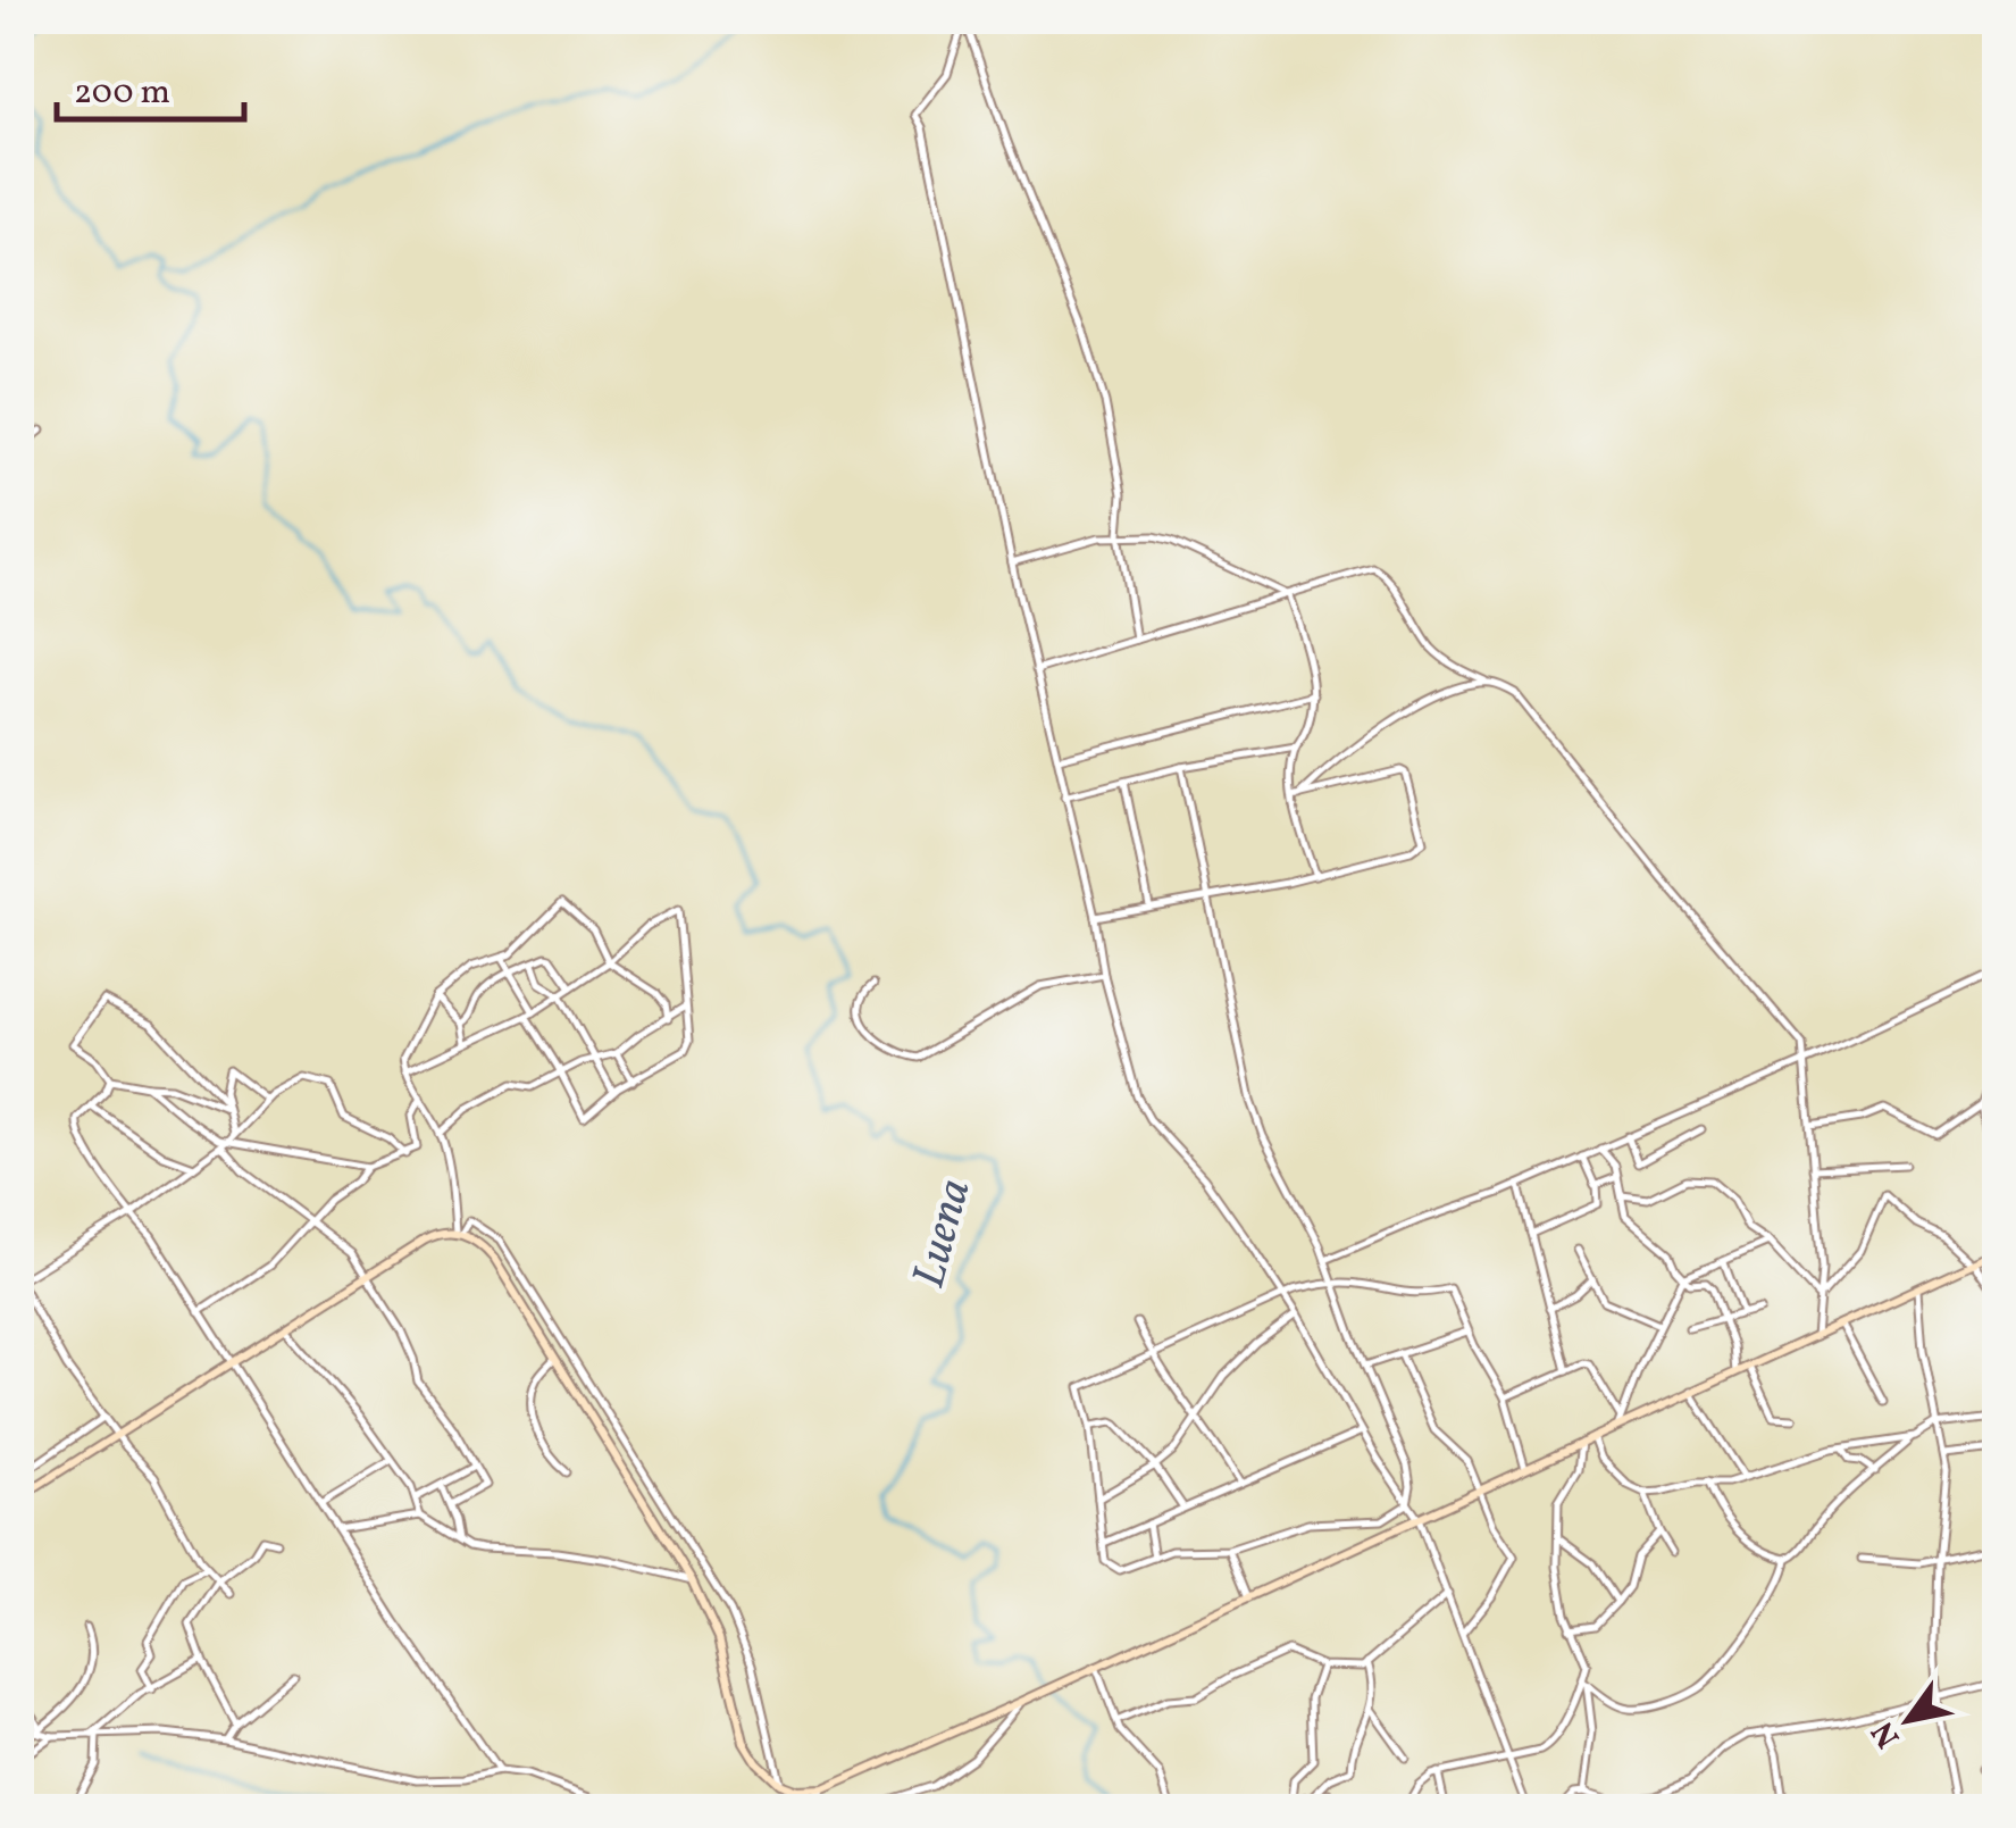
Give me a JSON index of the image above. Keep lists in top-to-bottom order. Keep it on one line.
{"water":["Luena"],"scale_bar":"200 m","north":"bottom left"}
